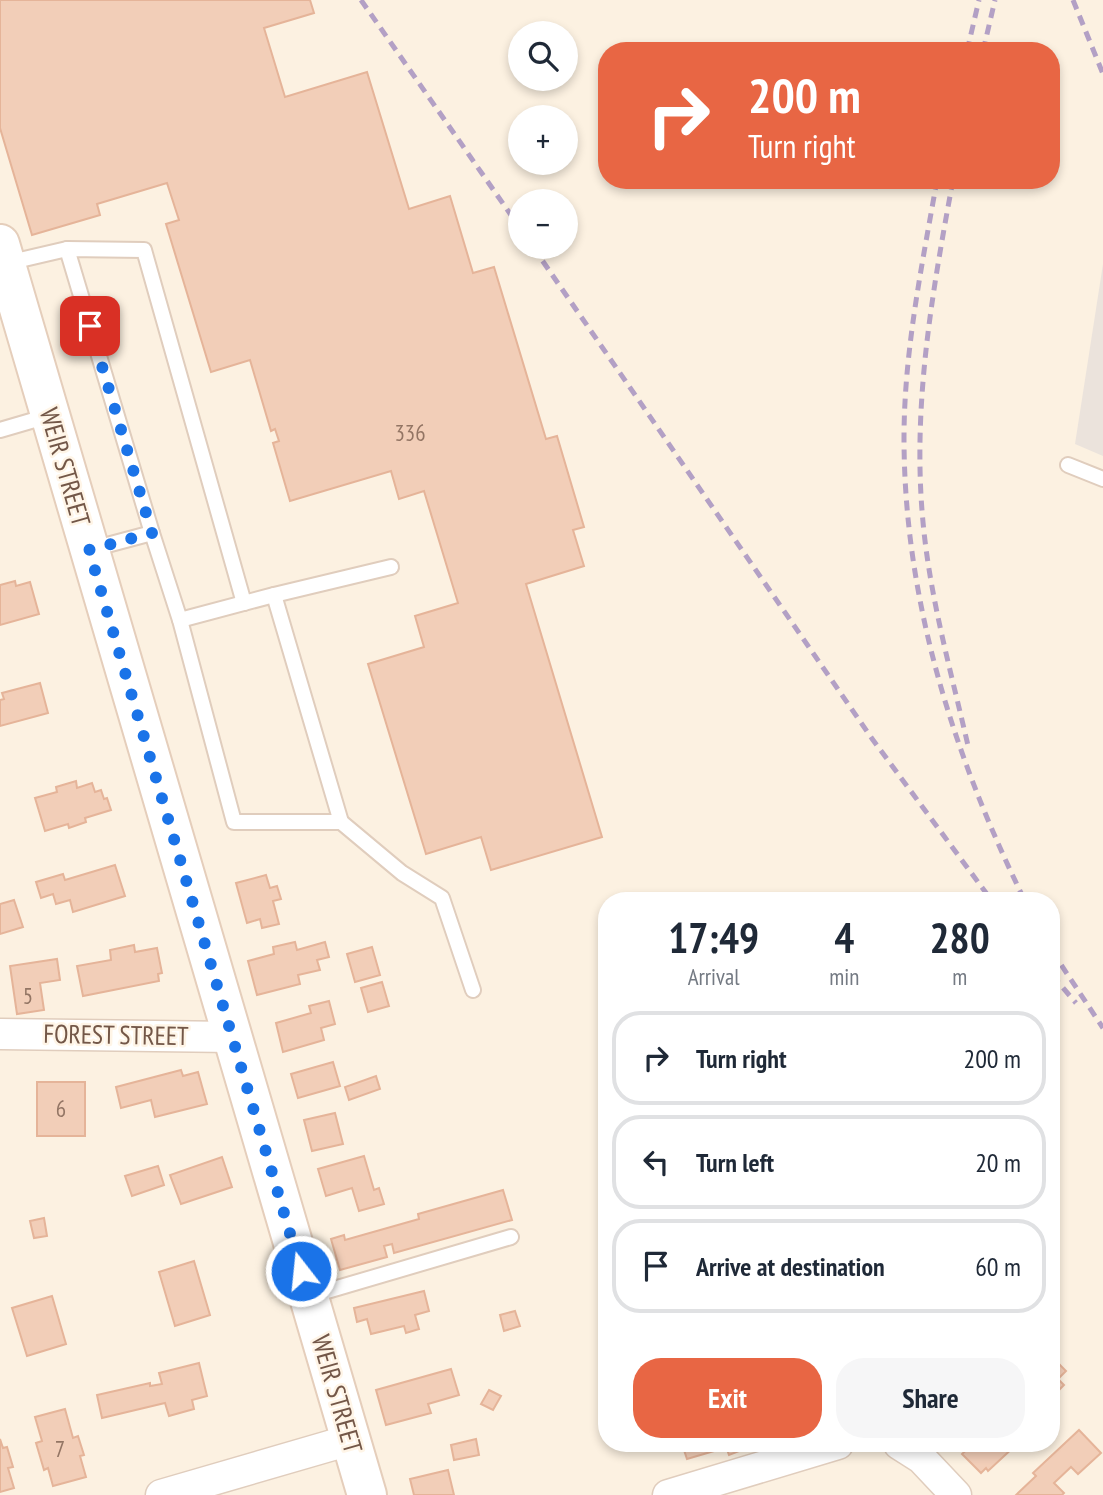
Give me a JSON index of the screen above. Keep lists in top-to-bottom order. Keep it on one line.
{"streets":{"main road":["WEIR STREET"],"street":["FOREST STREET"]},"crossings":[["WEIR STREET","FOREST STREET"]],"house_numbers":["336","5","6","7"],"page":{"map_buttons":["+","−"],"turn":["200 m","Turn right"],"eta":["17:49","Arrival","4","min","280","m"],"list":[{"name":"Turn right","value":"200 m"},{"name":"Turn left","value":"20 m"},{"name":"Arrive at destination","value":"60 m"}],"buttons":["Exit","Share"]}}
